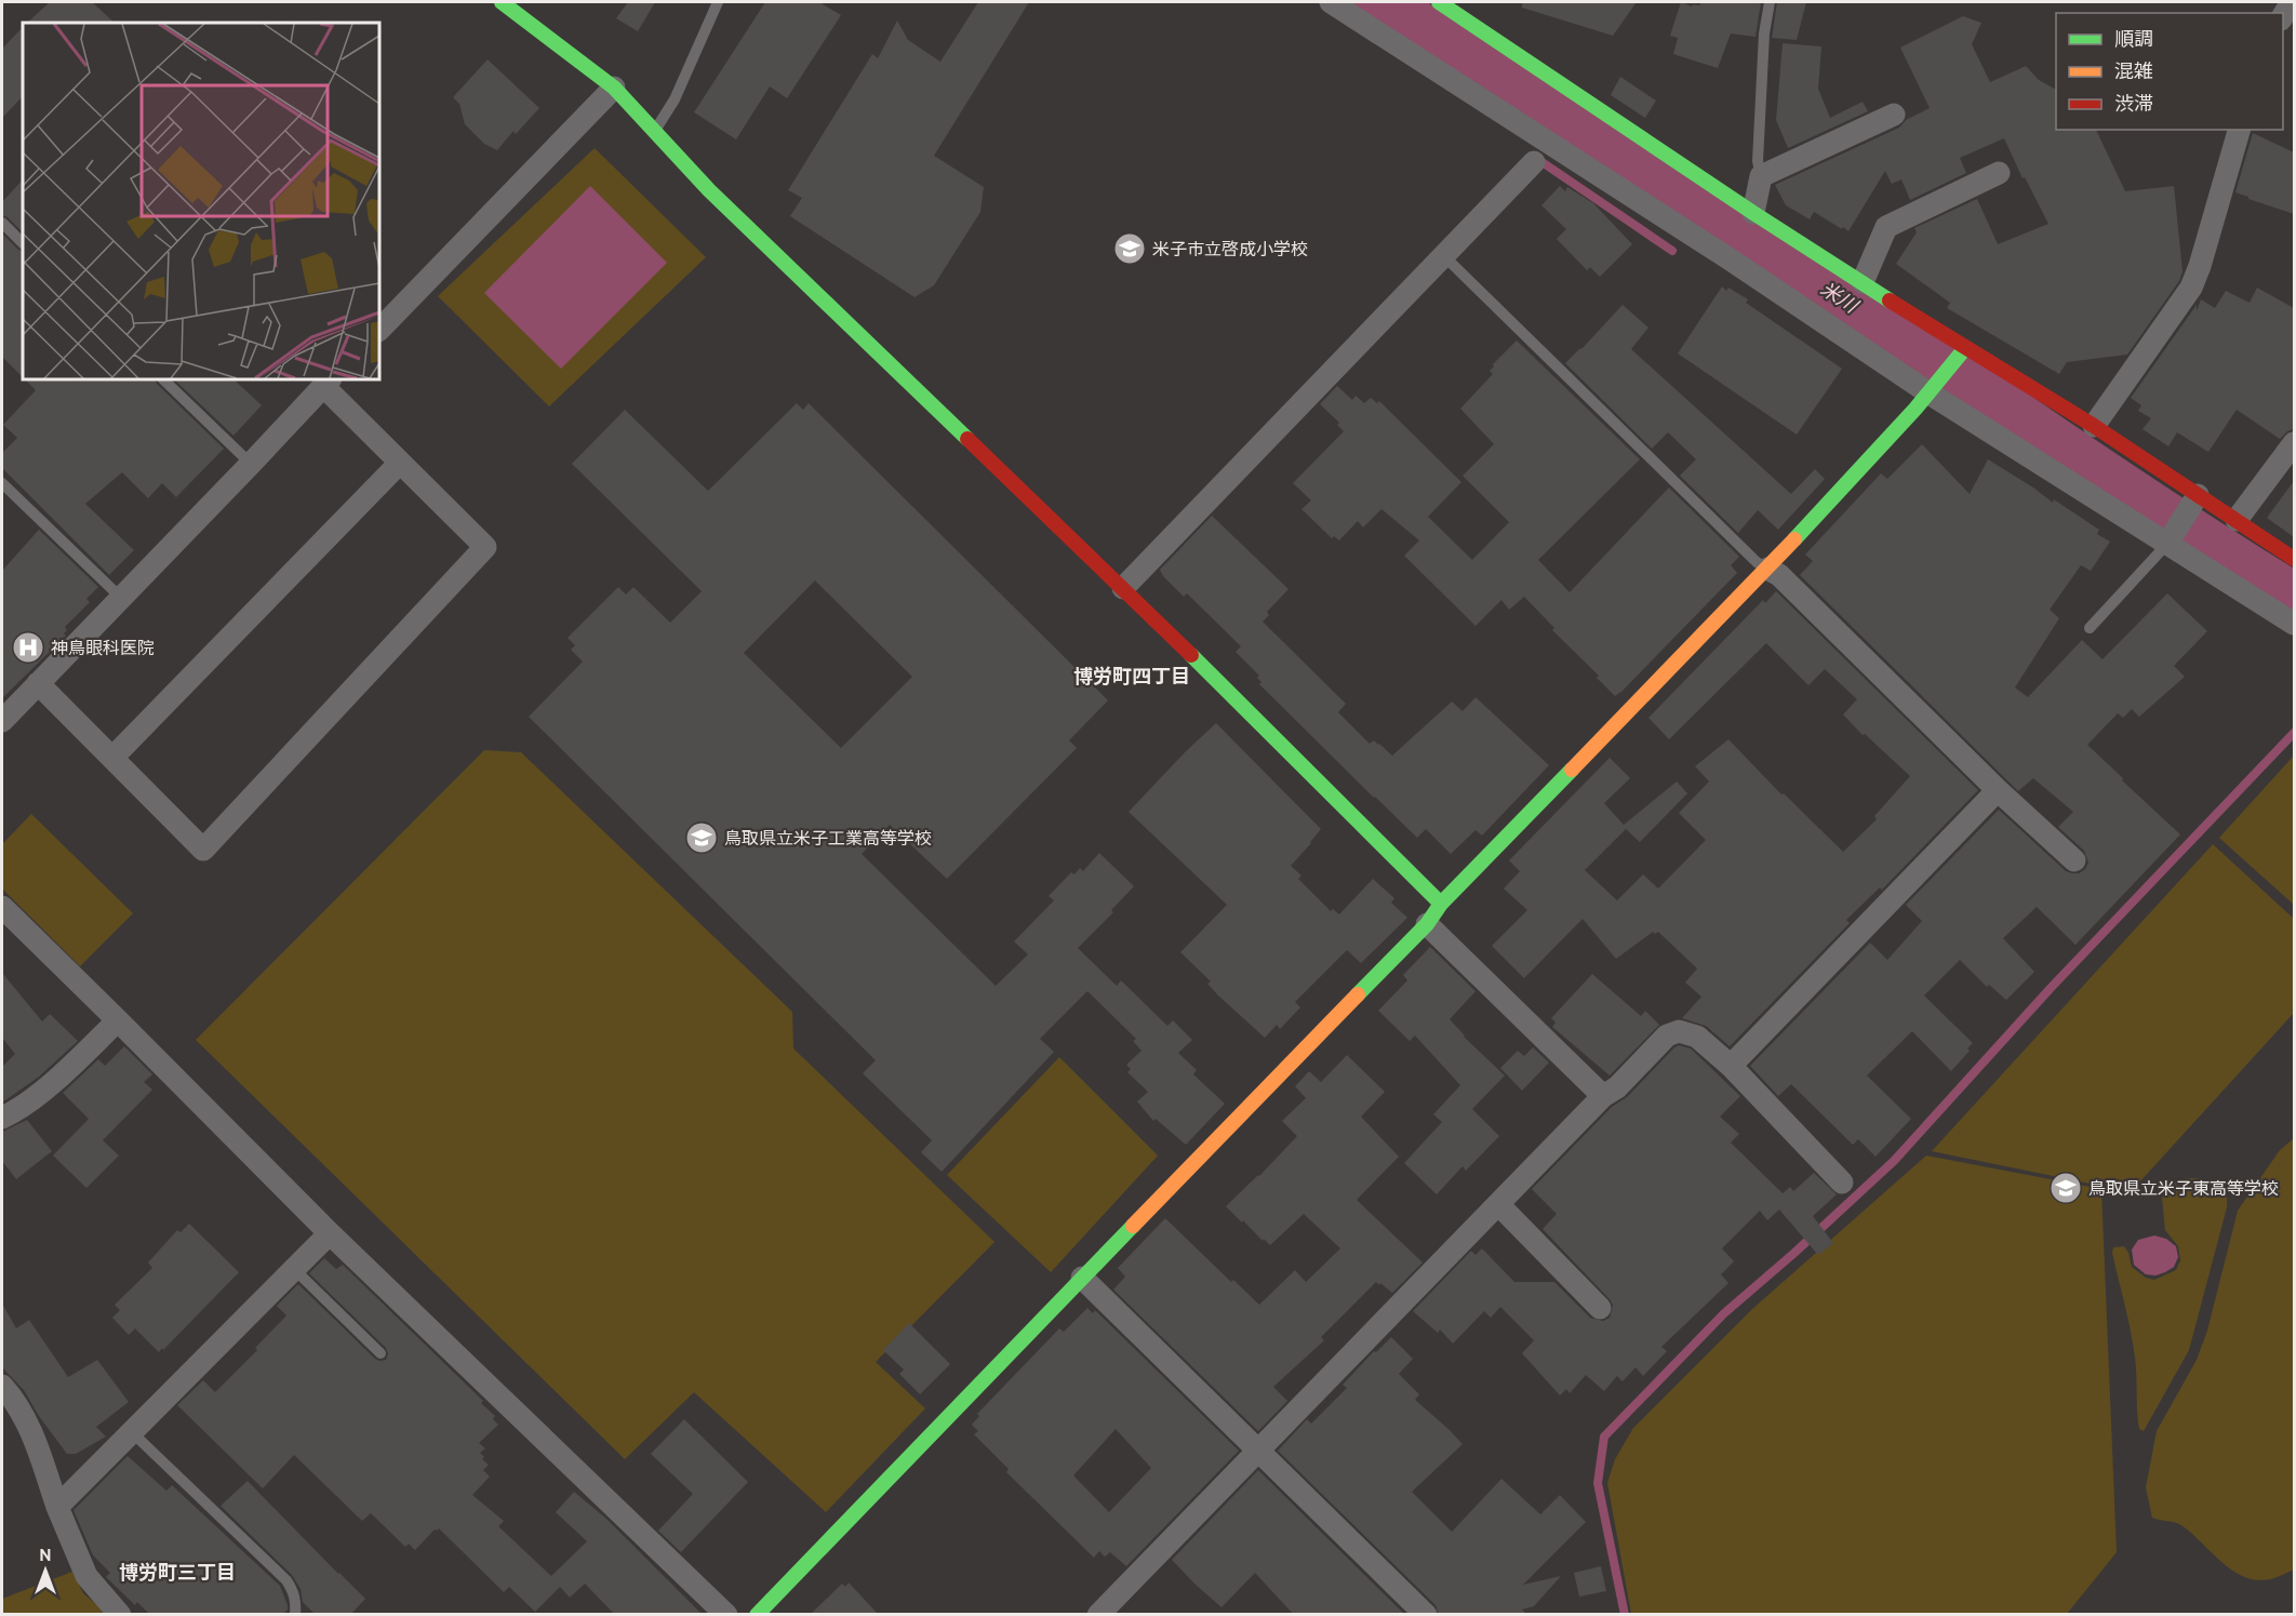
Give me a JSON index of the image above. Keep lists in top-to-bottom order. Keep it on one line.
{"districts":["博労町四丁目","博労町三丁目"],"water":["米川"],"places":{"school or university":["米子市立啓成小学校","鳥取県立米子工業高等学校","鳥取県立米子東高等学校"],"hospital":["神鳥眼科医院"]},"legend":["順調","混雑","渋滞"],"north":"top"}
